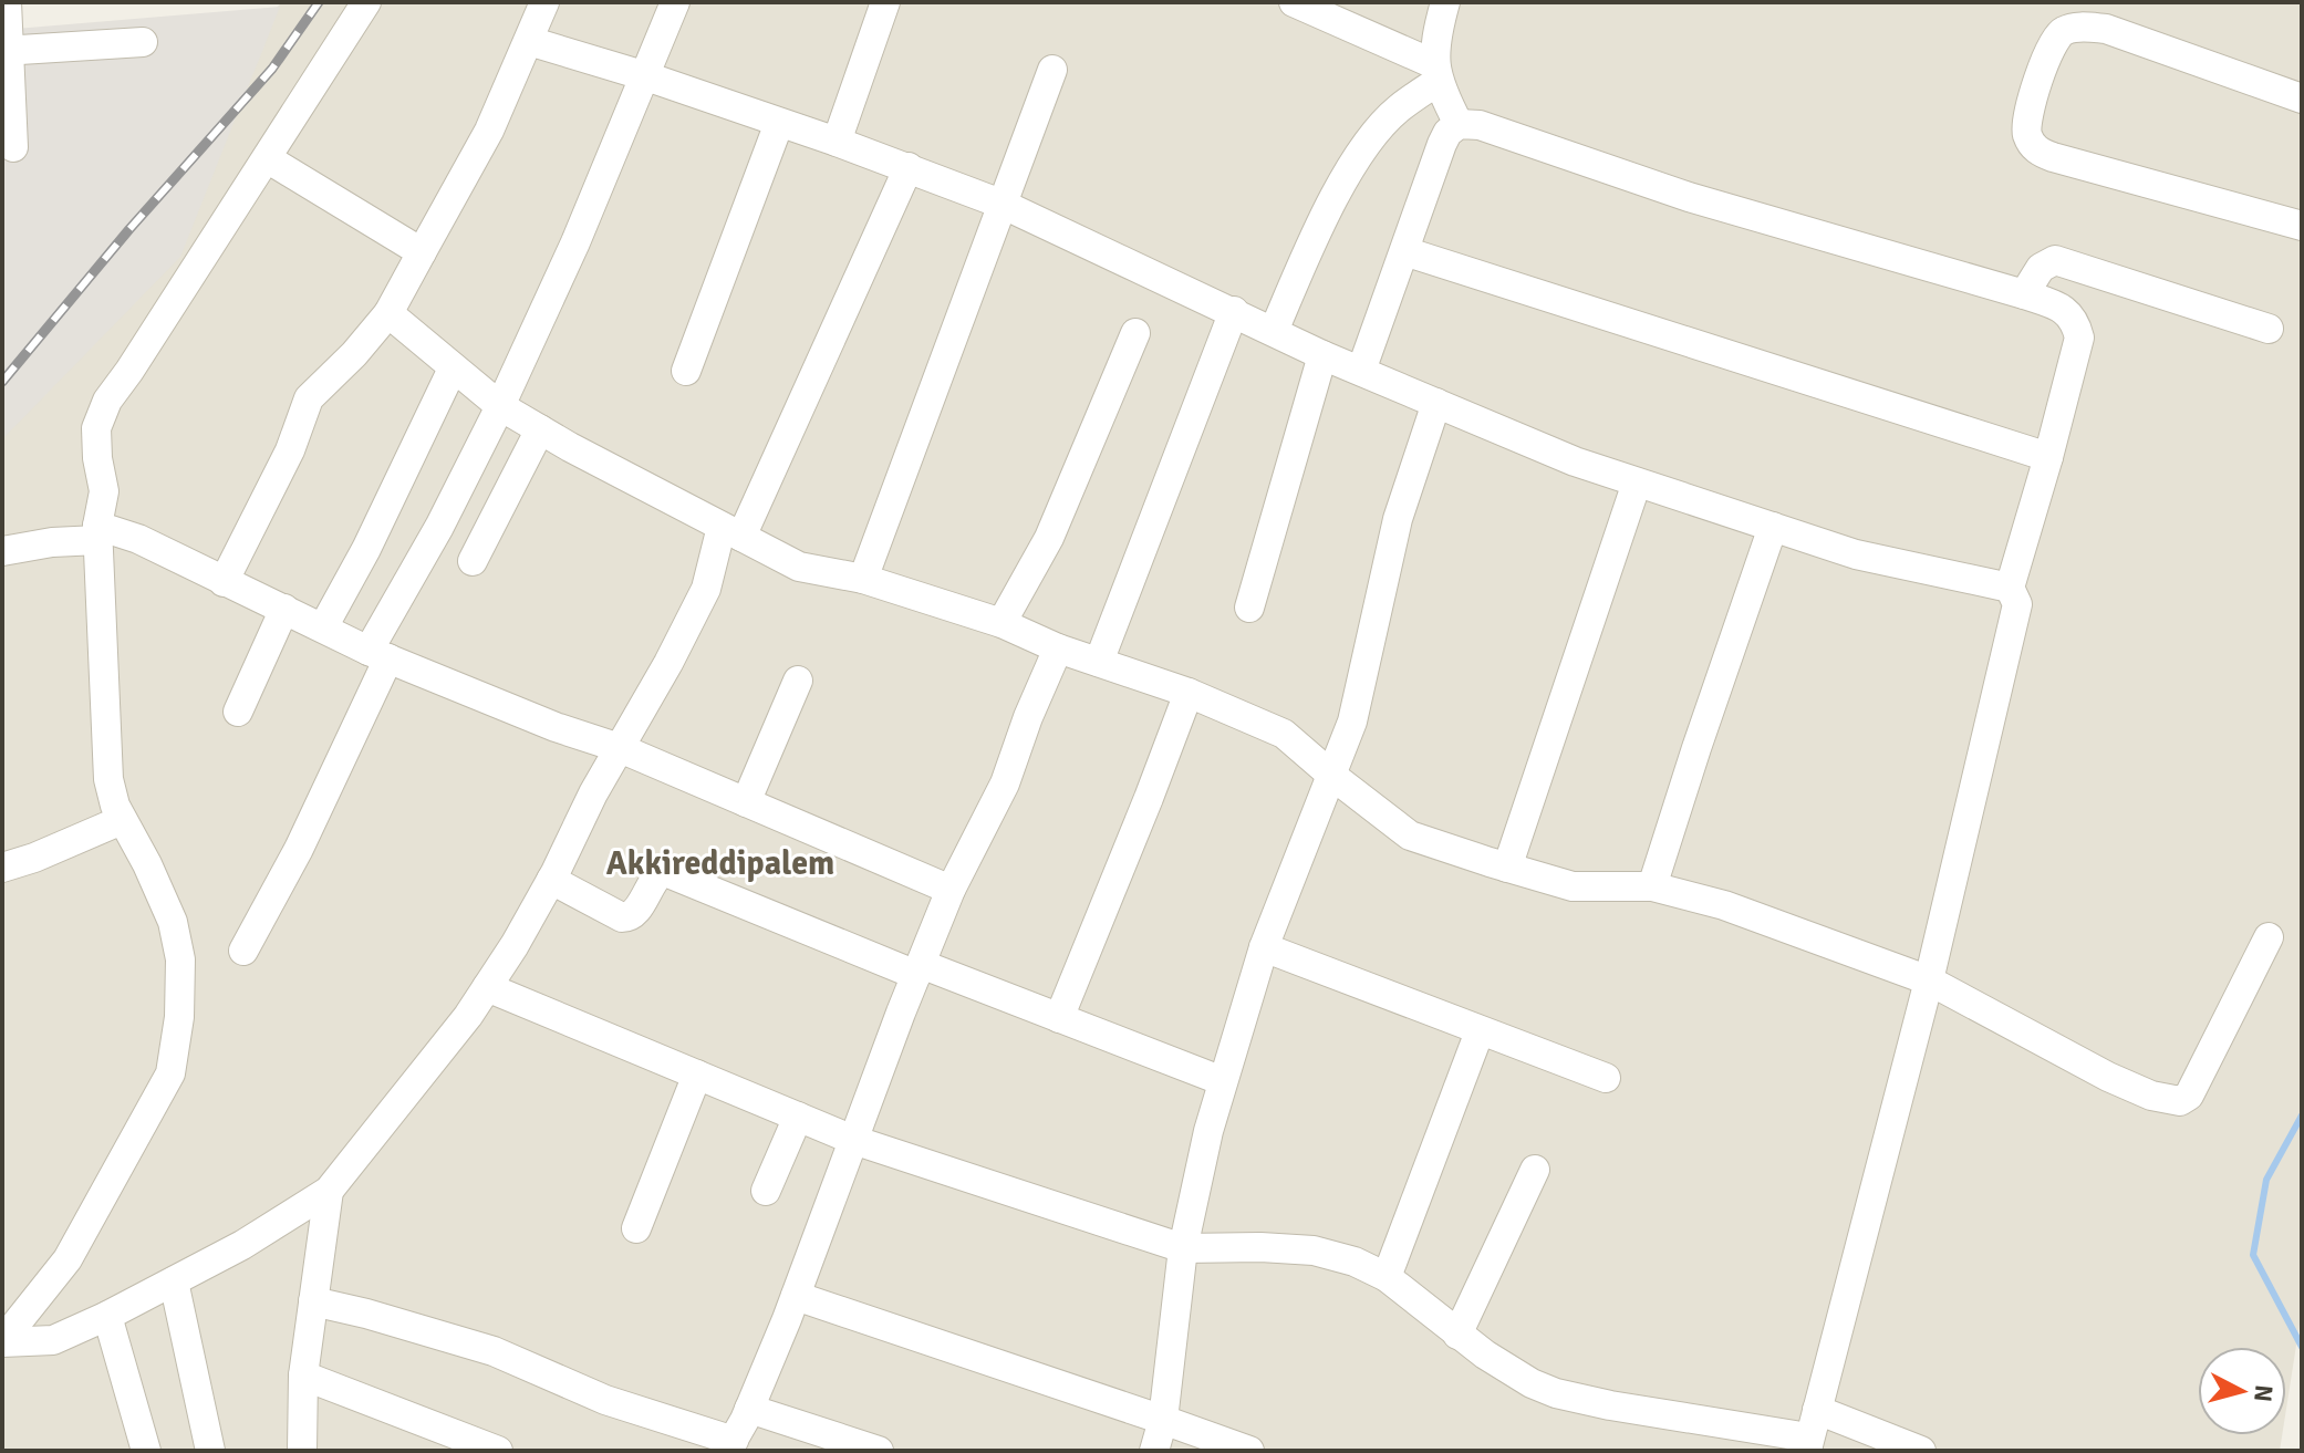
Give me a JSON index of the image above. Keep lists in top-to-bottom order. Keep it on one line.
{"districts":["Akkireddipalem"],"north":"right"}
